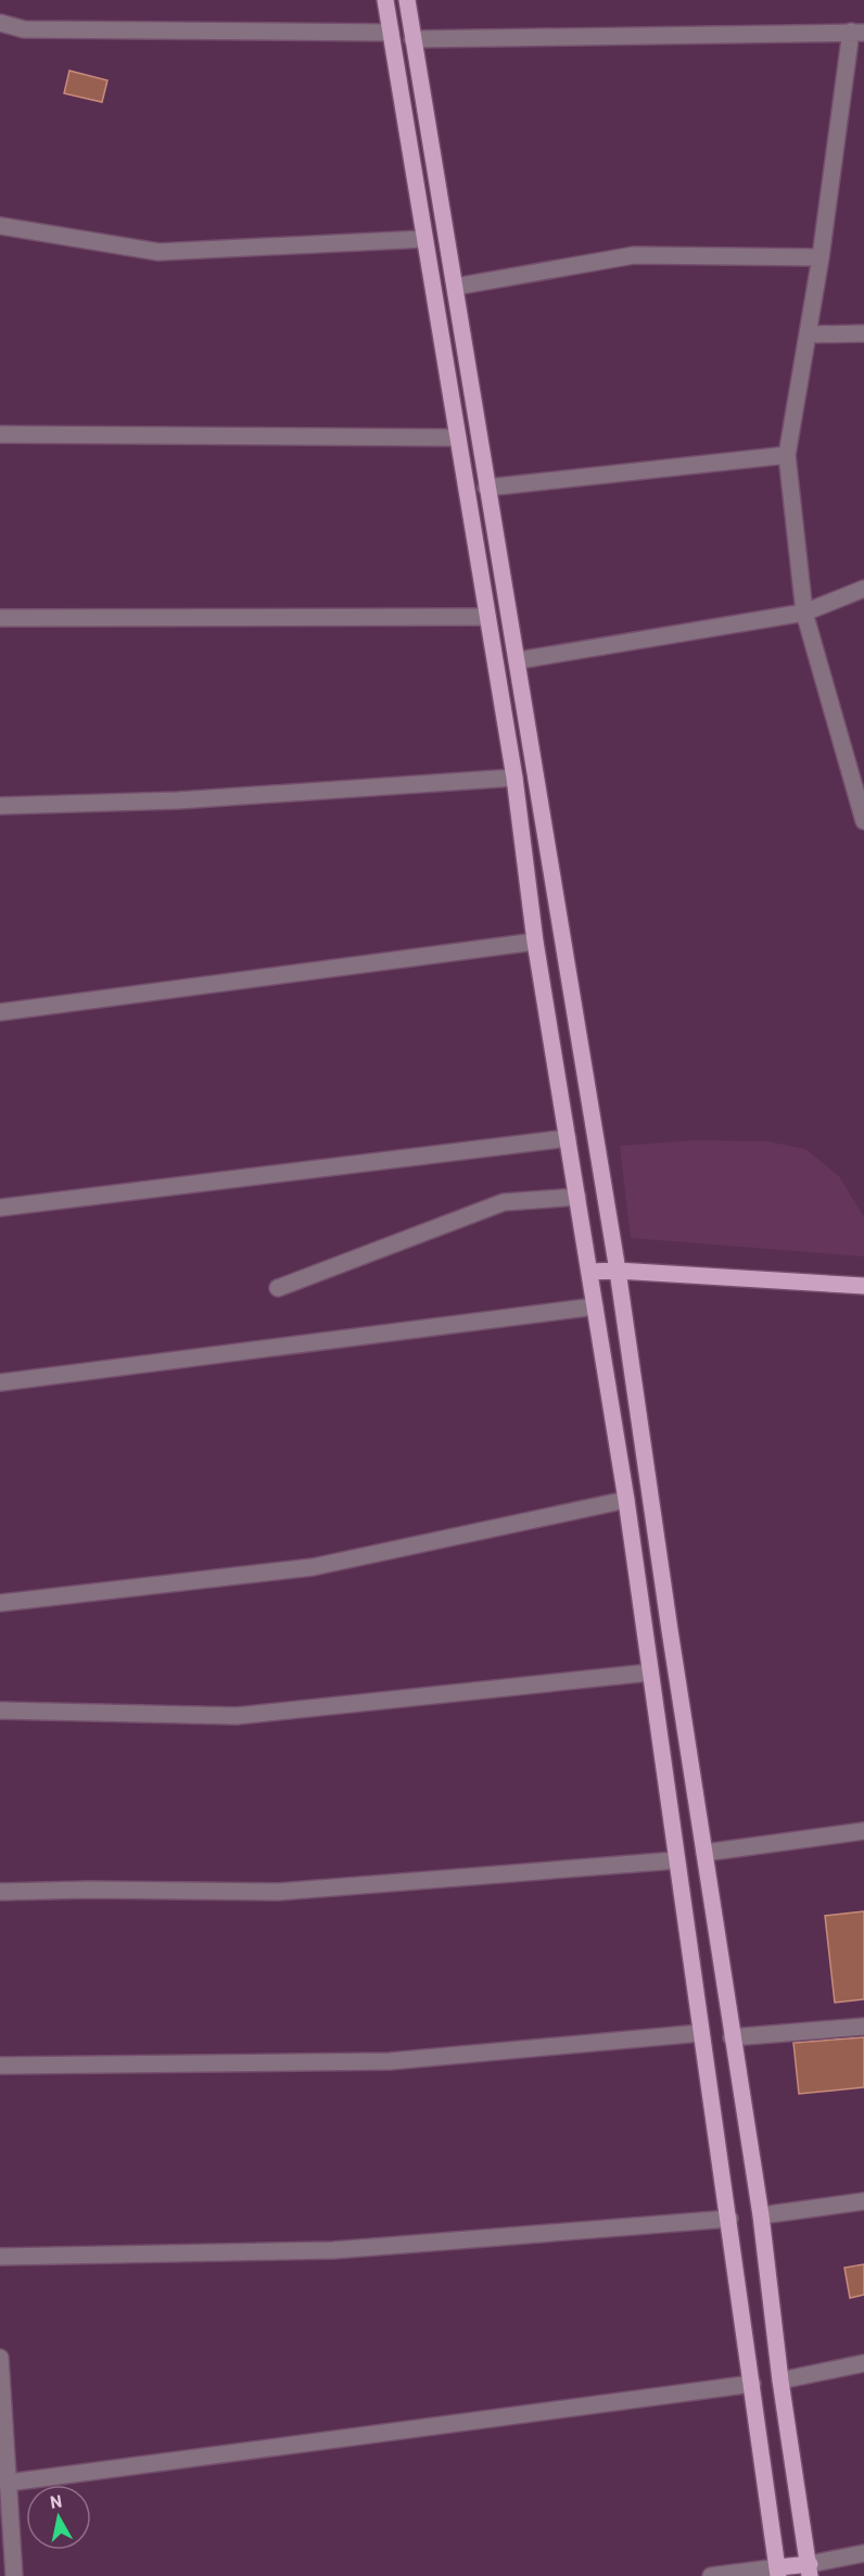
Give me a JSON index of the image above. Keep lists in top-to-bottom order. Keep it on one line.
{"north":"top"}
